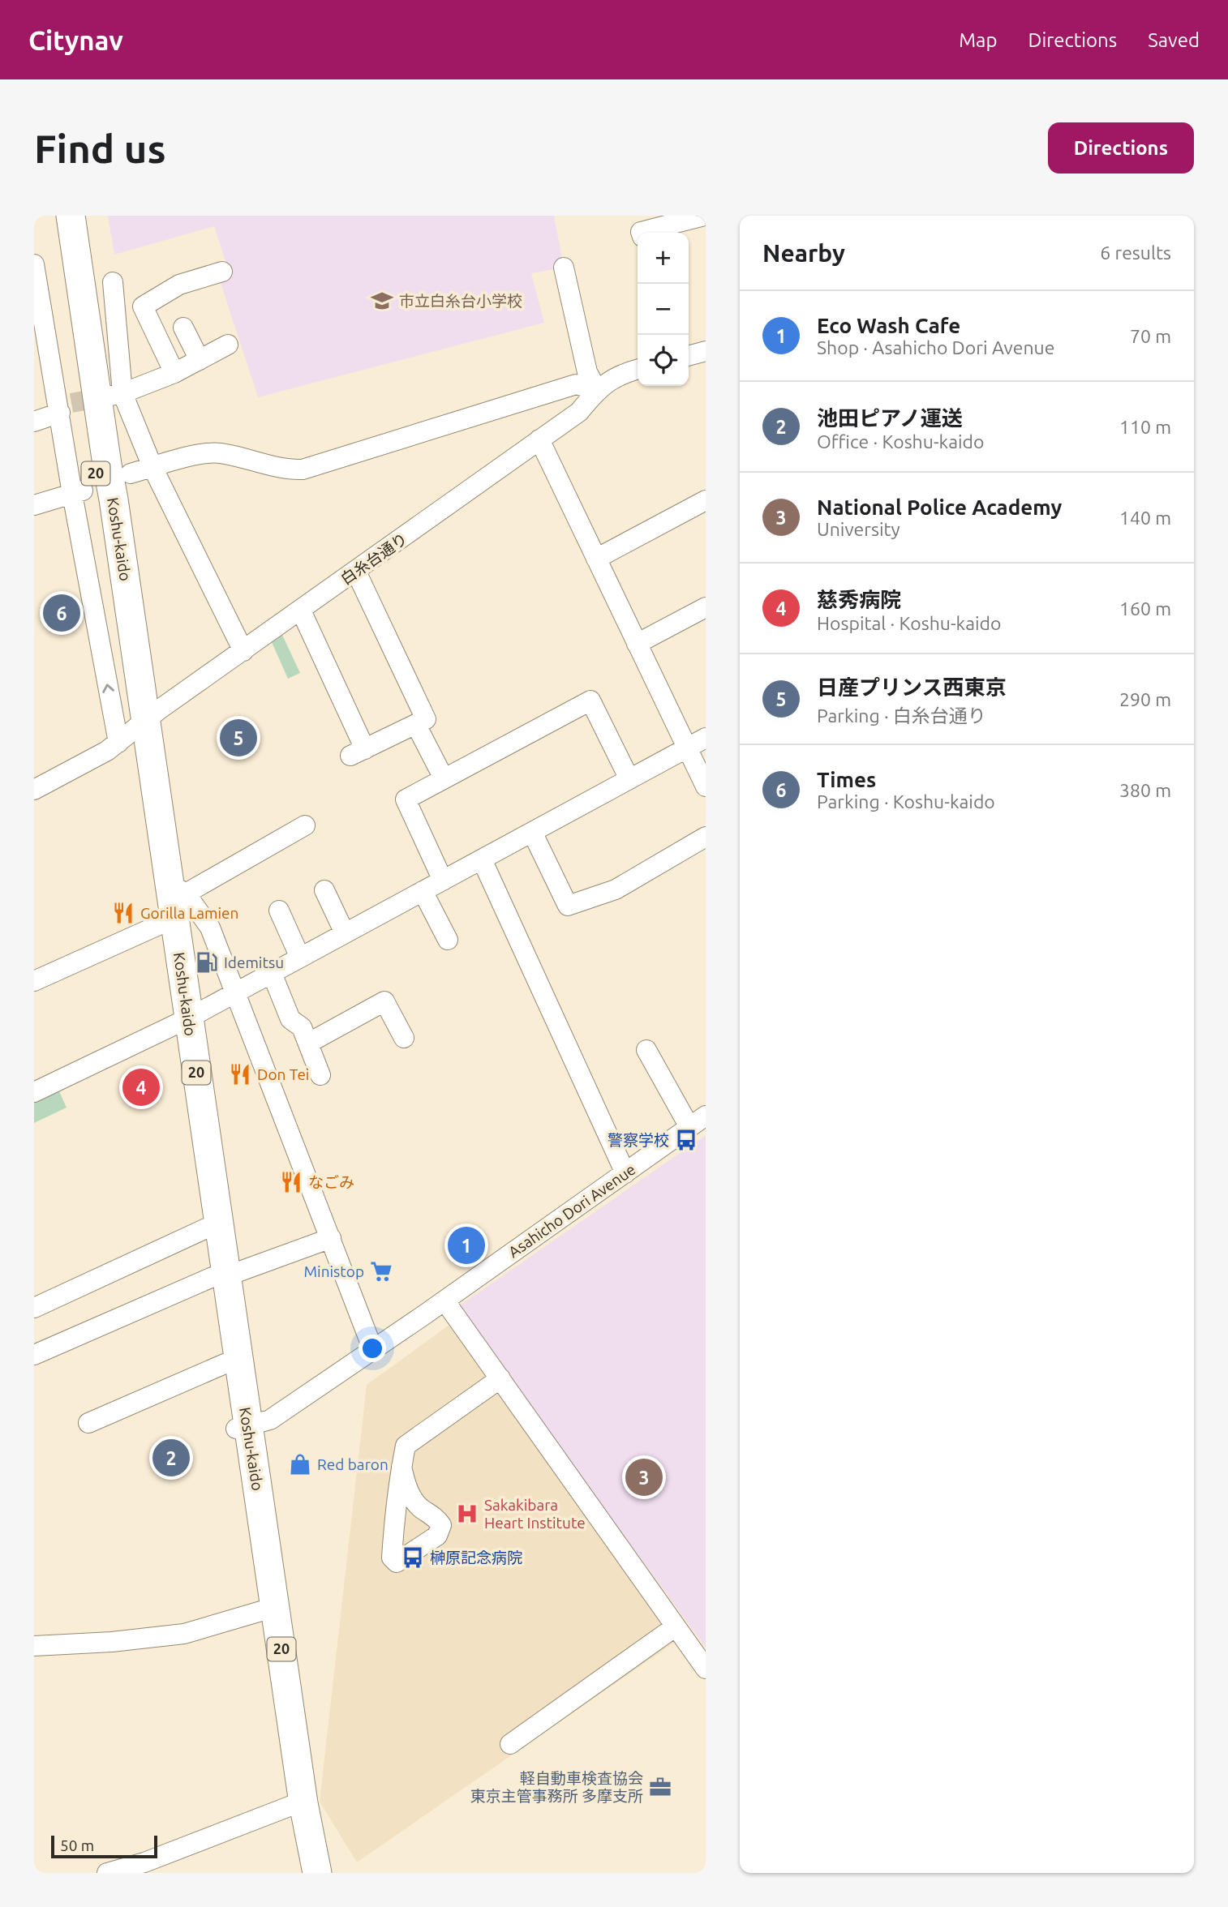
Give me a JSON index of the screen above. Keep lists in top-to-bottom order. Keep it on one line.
{"streets":{"highway":["20","Koshu-kaido"],"street":["白糸台通り","Asahicho Dori Avenue"]},"crossings":[["Koshu-kaido","白糸台通り"],["Koshu-kaido","Asahicho Dori Avenue"]],"places":{"school or university":["市立白糸台小学校"],"restaurant":["Gorilla Lamien","Don Tei","なごみ"],"fuel station":["Idemitsu"],"bus stop":["警察学校","榊原記念病院"],"supermarket":["Ministop"],"shop":["Red baron"],"hospital":["Sakakibara Heart Institute"],"office":["軽自動車検査協会 東京主管事務所 多摩支所"]},"scale_bar":"50 m","page":{"header":"Citynav","nav":["Map","Directions","Saved"],"buttons":"Directions","title":"Find us","heading":["Nearby","6 results"],"map_buttons":["+","−"],"list":[{"mark":"1","name":"Eco Wash Cafe","note":"Shop · Asahicho Dori Avenue","value":"70 m"},{"mark":"2","name":"池田ピアノ運送","note":"Office · Koshu-kaido","value":"110 m"},{"mark":"3","name":"National Police Academy","note":"University","value":"140 m"},{"mark":"4","name":"慈秀病院","note":"Hospital · Koshu-kaido","value":"160 m"},{"mark":"5","name":"日産プリンス西東京","note":"Parking · 白糸台通り","value":"290 m"},{"mark":"6","name":"Times","note":"Parking · Koshu-kaido","value":"380 m"}],"pins":["6","5","4","1","2","3"],"scale":"50 m"}}
